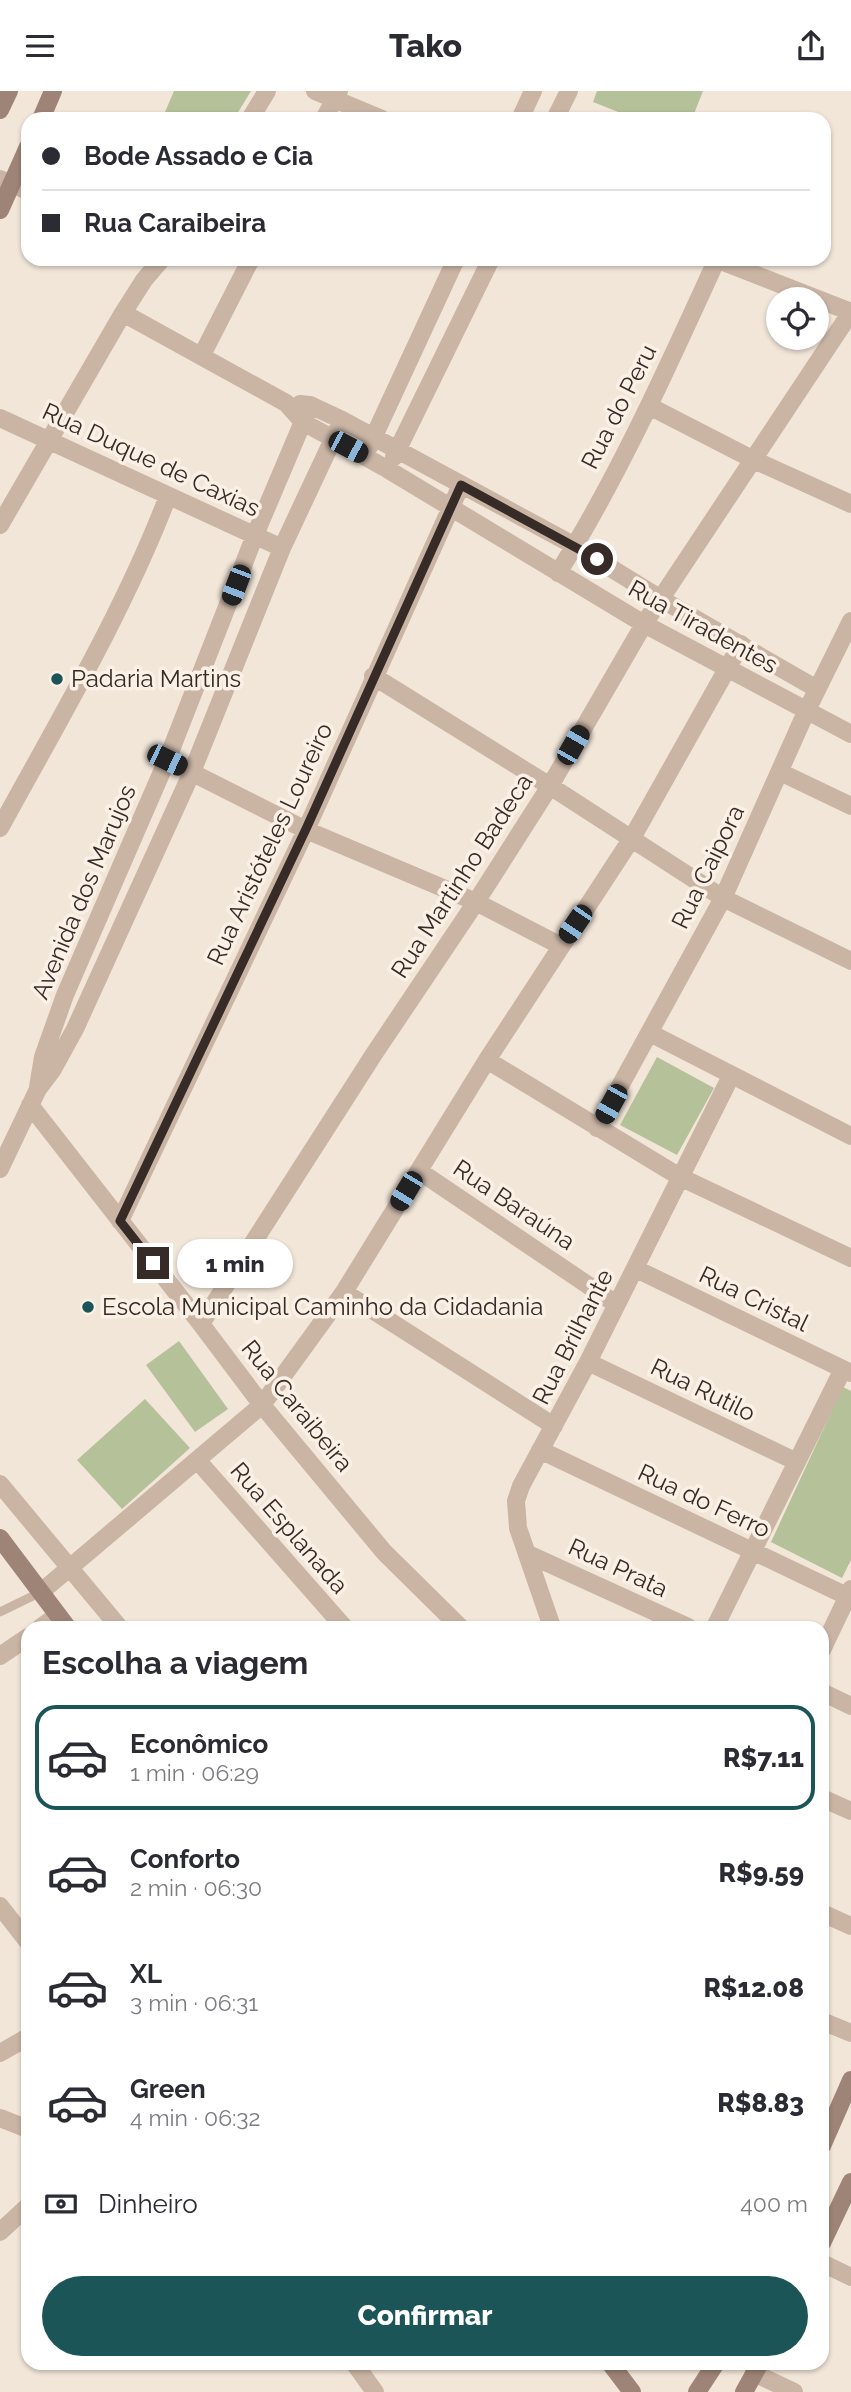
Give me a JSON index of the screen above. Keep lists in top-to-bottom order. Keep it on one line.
{"streets":{"street":["Rua do Peru","Rua Duque de Caxias","Rua Tiradentes","Rua Aristóteles Loureiro","Rua Caipora","Rua Martinho Badeca","Avenida dos Marujos","Rua Baraúna","Rua Cristal","Rua Brilhante","Rua Rutilo","Rua Caraibeira","Rua do Ferro","Rua Esplanada","Rua Prata"]},"crossings":[["Rua do Peru","Rua Tiradentes"],["Rua Duque de Caxias","Avenida dos Marujos"],["Rua Tiradentes","Rua Aristóteles Loureiro"],["Rua Tiradentes","Rua Caipora"],["Rua Tiradentes","Rua Martinho Badeca"],["Rua Tiradentes","Avenida dos Marujos"],["Rua Aristóteles Loureiro","Rua Caraibeira"],["Rua Martinho Badeca","Rua Caraibeira"],["Avenida dos Marujos","Rua Caraibeira"],["Rua Baraúna","Rua Brilhante"],["Rua Cristal","Rua Brilhante"],["Rua Brilhante","Rua Rutilo"],["Rua Brilhante","Rua do Ferro"],["Rua Brilhante","Rua Prata"]],"places":["Padaria Martins","Escola Municipal Caminho da Cidadania"],"page":{"header":"Tako","banner":["Bode Assado e Cia","Rua Caraibeira"],"bubble":"1 min","heading":"Escolha a viagem","list":[{"name":"Econômico","note":"1 min · 06:29","value":"R$7.11"},{"name":"Conforto","note":"2 min · 06:30","value":"R$9.59"},{"name":"XL","note":"3 min · 06:31","value":"R$12.08"},{"name":"Green","note":"4 min · 06:32","value":"R$8.83"}],"pay":["Dinheiro","400 m"],"buttons":"Confirmar"}}
